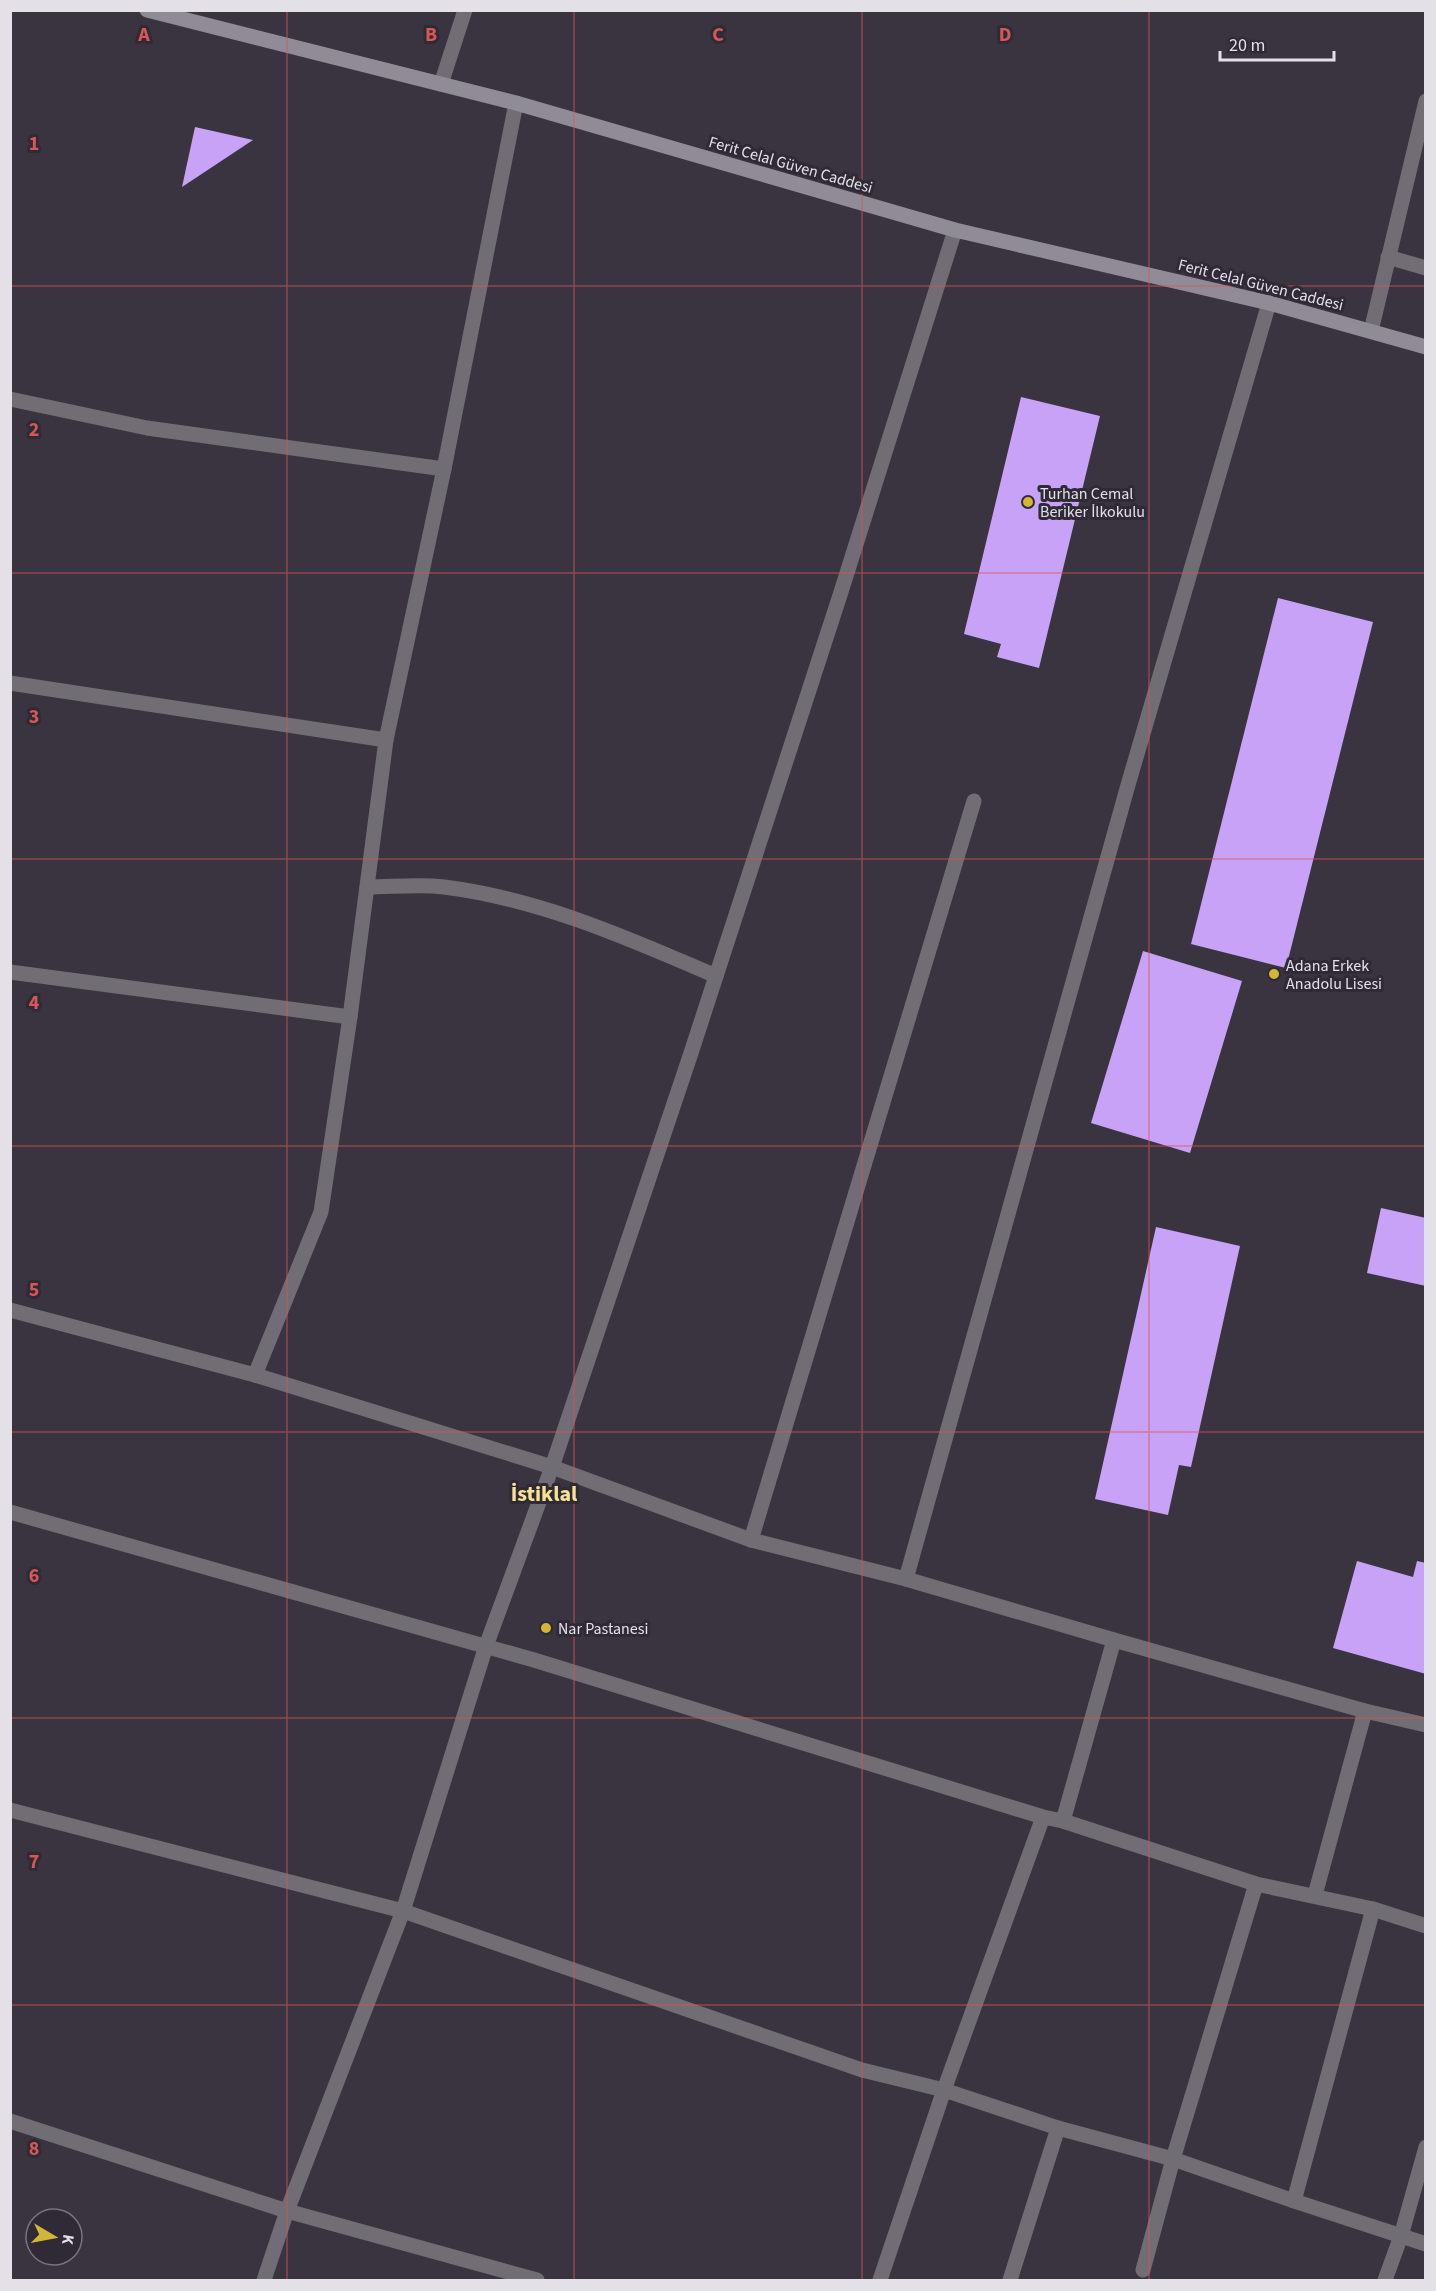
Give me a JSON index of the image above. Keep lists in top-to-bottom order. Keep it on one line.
{"streets":{"main road":["Ferit Celal Güven Caddesi"]},"districts":["İstiklal"],"places":["Turhan Cemal Beriker İlkokulu","Adana Erkek Anadolu Lisesi","Nar Pastanesi"],"scale_bar":"20 m","north":"right","grid":{"columns":["A","B","C","D"],"rows":["1","2","3","4","5","6","7","8"]}}
